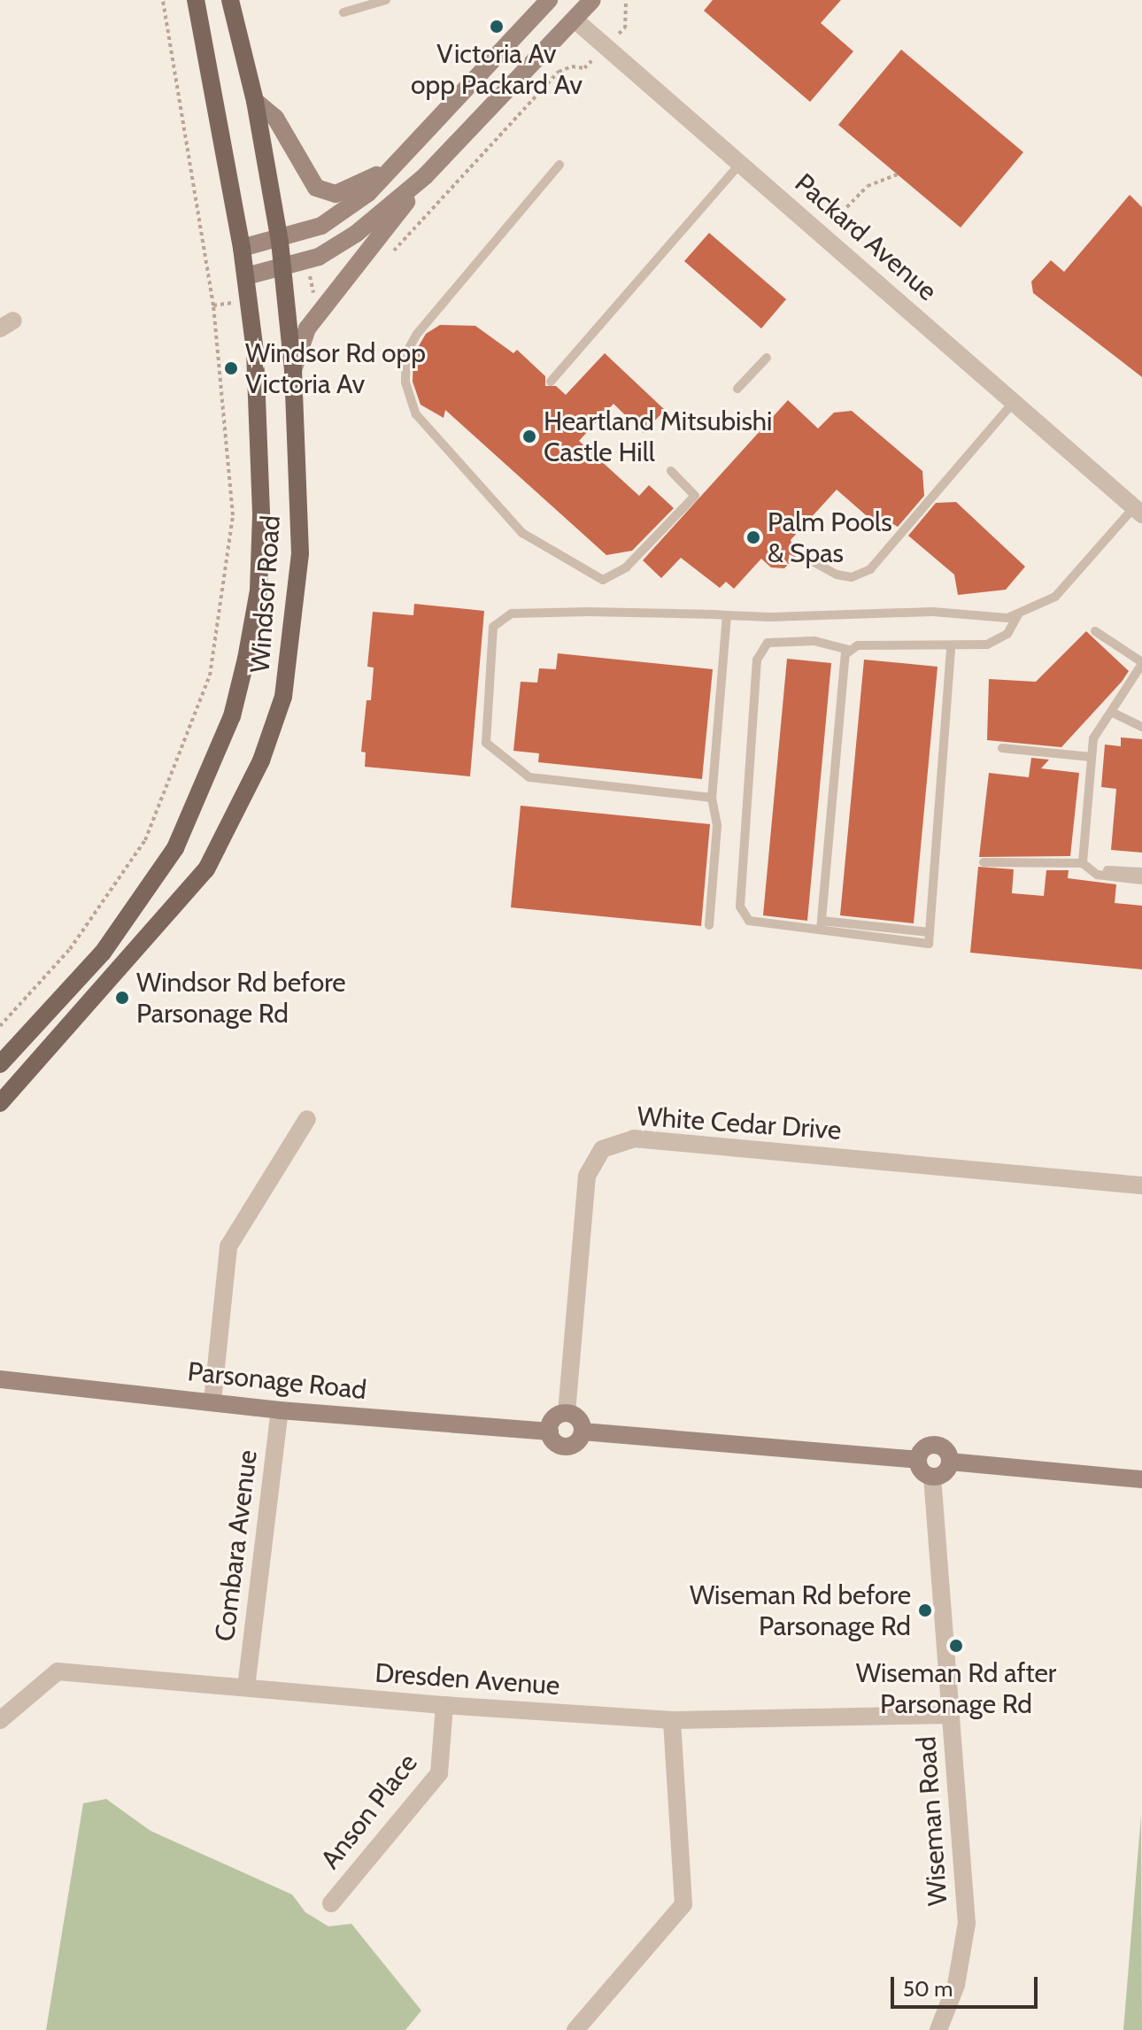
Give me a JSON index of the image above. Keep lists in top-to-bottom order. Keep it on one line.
{"streets":{"main road":["Packard Avenue","Windsor Road","Parsonage Road"],"street":["White Cedar Drive","Combara Avenue","Dresden Avenue","Anson Place","Wiseman Road"]},"crossings":[["White Cedar Drive","Parsonage Road"],["Parsonage Road","Combara Avenue"],["Combara Avenue","Dresden Avenue"],["Dresden Avenue","Anson Place"],["Dresden Avenue","Wiseman Road"]],"places":["Victoria Av opp Packard Av","Windsor Rd opp Victoria Av","Heartland Mitsubishi Castle Hill","Palm Pools & Spas","Windsor Rd before Parsonage Rd","Wiseman Rd before Parsonage Rd","Wiseman Rd after Parsonage Rd"],"scale_bar":"50 m"}
